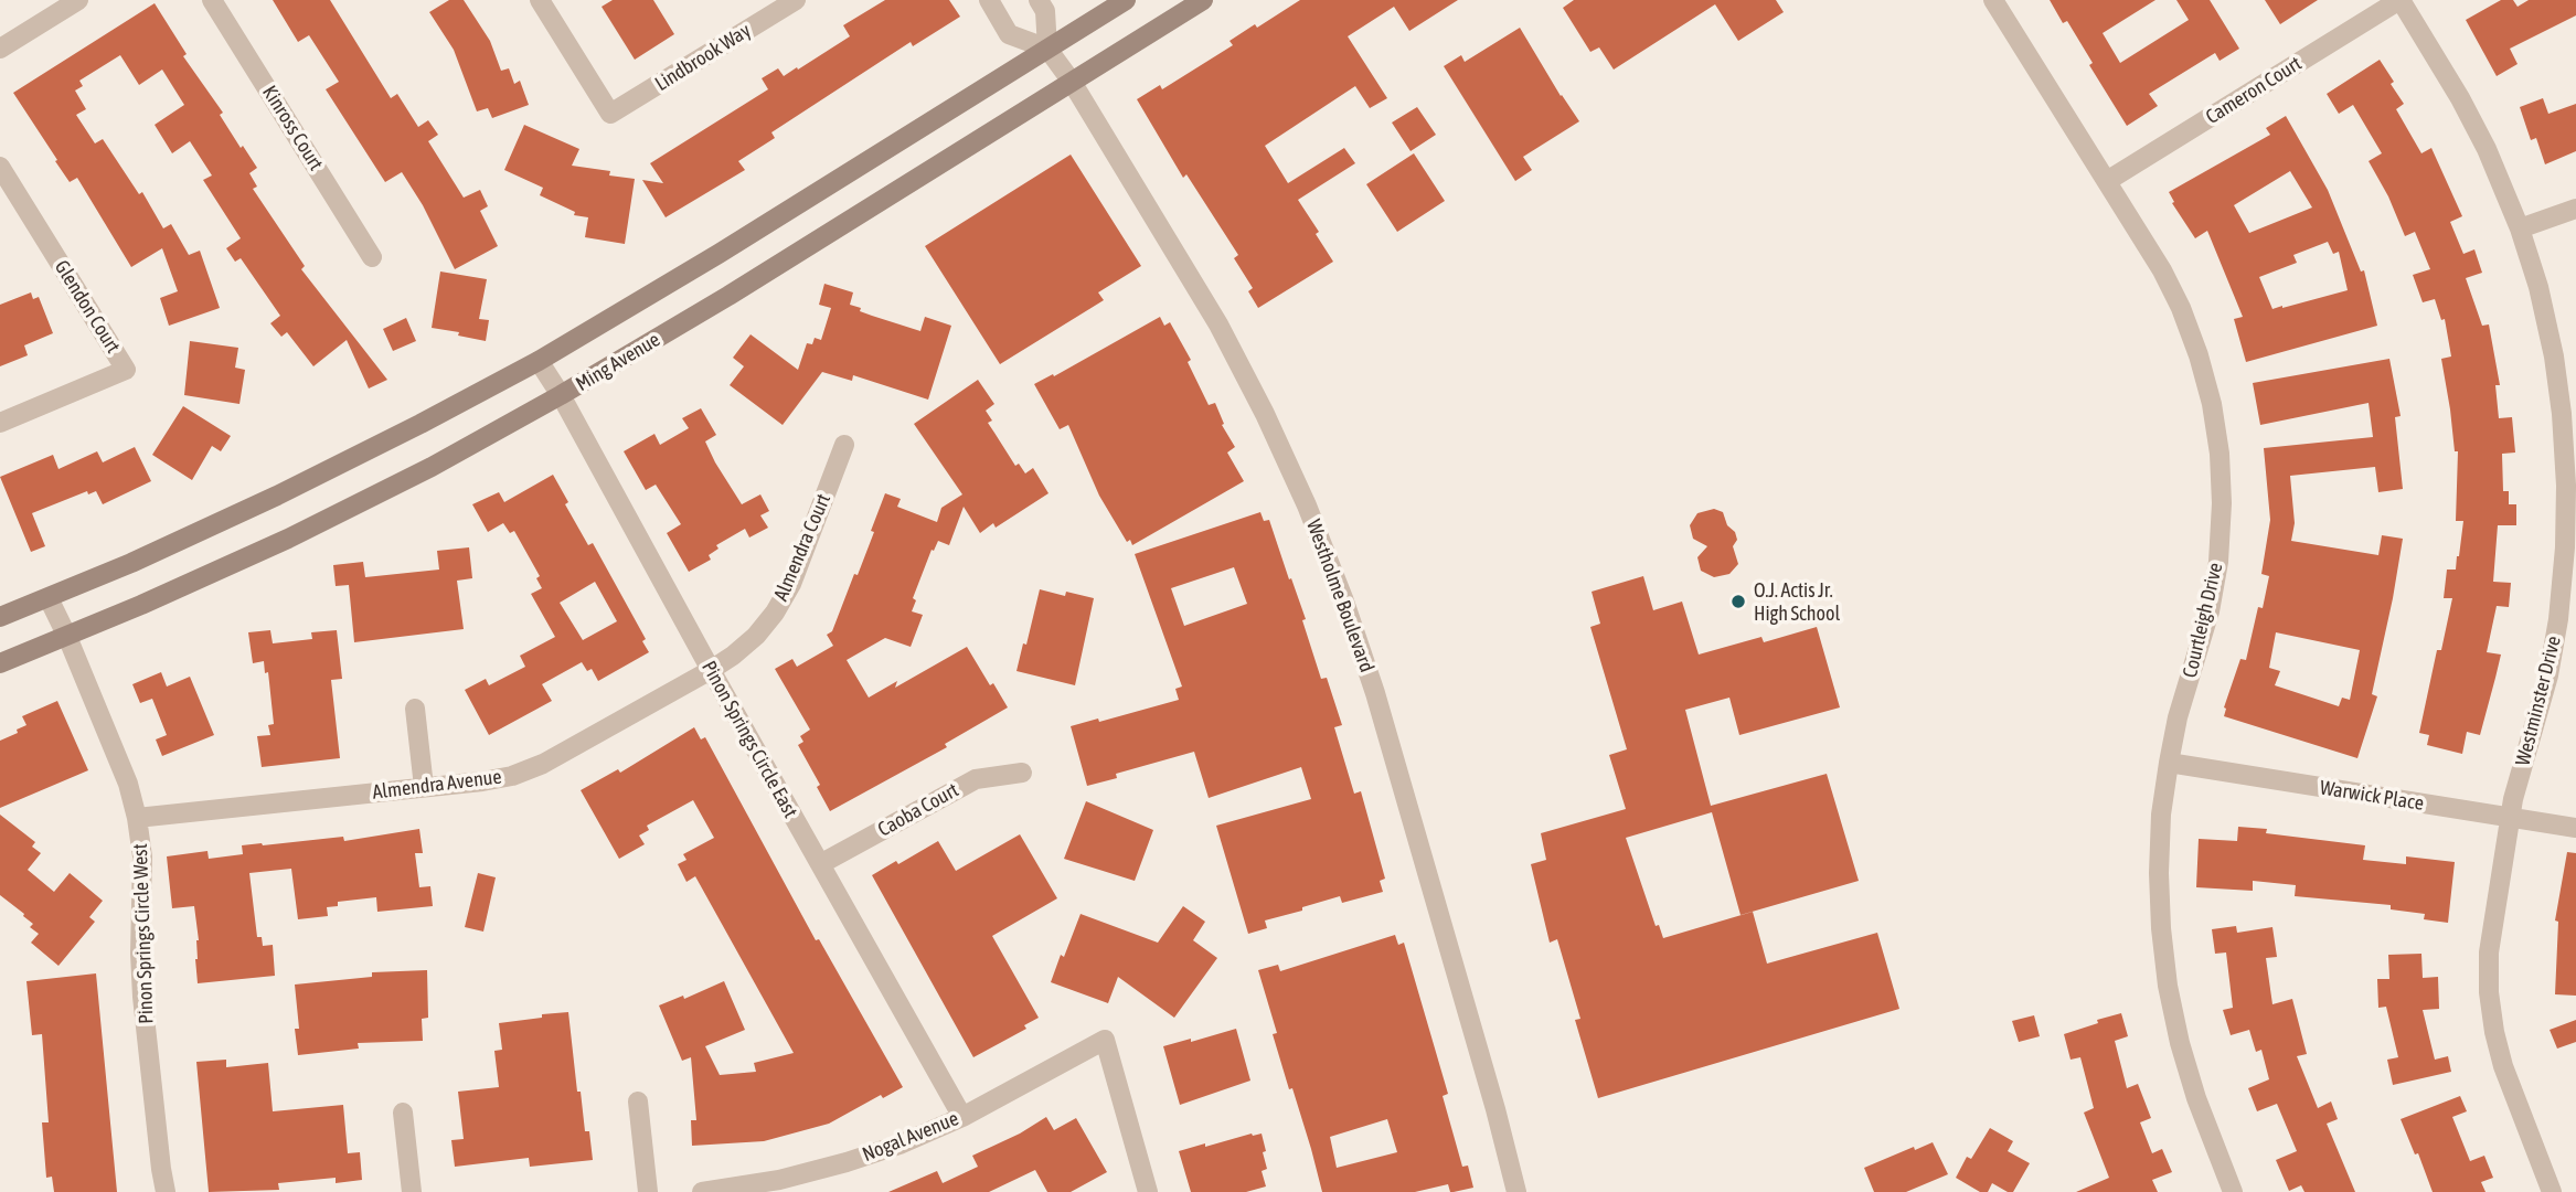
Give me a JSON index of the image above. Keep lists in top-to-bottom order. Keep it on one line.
{"streets":{"main road":["Ming Avenue"],"street":["Lindbrook Way","Cameron Court","Kinross Court","Glendon Court","Almendra Court","Westholme Boulevard","Courtleigh Drive","Westminster Drive","Pinon Springs Circle East","Almendra Avenue","Warwick Place","Caoba Court","Pinon Springs Circle West","Nogal Avenue"]},"crossings":[["Cameron Court","Courtleigh Drive"],["Cameron Court","Westminster Drive"],["Ming Avenue","Westholme Boulevard"],["Ming Avenue","Pinon Springs Circle East"],["Ming Avenue","Pinon Springs Circle West"],["Almendra Court","Pinon Springs Circle East"],["Almendra Court","Almendra Avenue"],["Courtleigh Drive","Warwick Place"],["Westminster Drive","Warwick Place"],["Pinon Springs Circle East","Almendra Avenue"],["Pinon Springs Circle East","Caoba Court"],["Pinon Springs Circle East","Nogal Avenue"],["Almendra Avenue","Pinon Springs Circle West"]],"places":["O.J. Actis Jr. High School"]}
